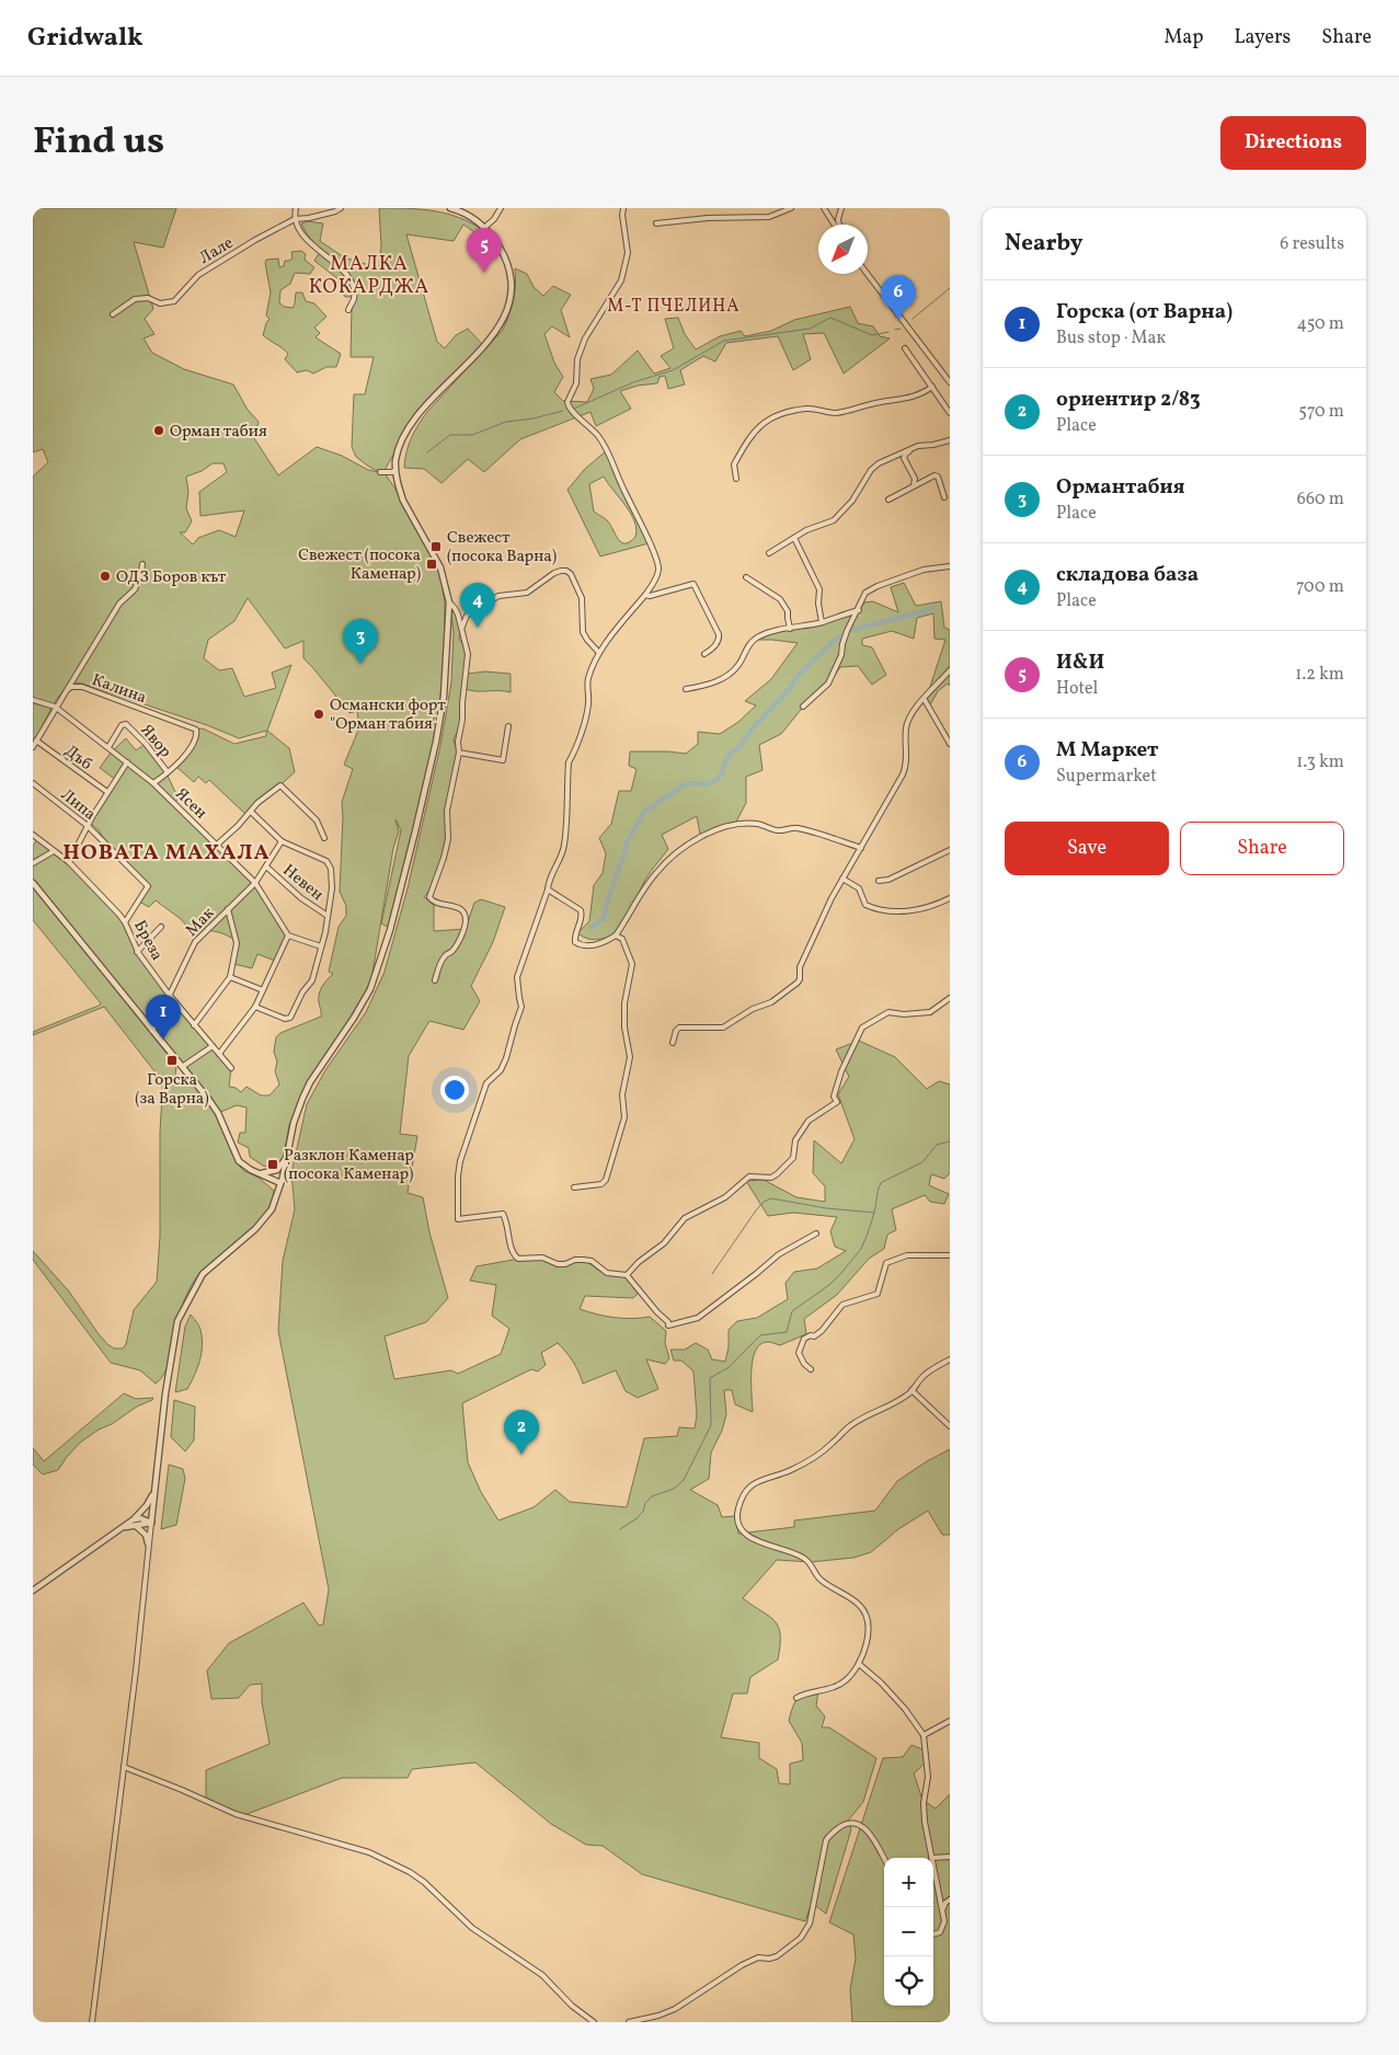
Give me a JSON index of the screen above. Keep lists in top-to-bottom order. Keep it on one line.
{"streets":{"street":["Лале","Калина","Явор","Дъб","Ясен","Липа","Невен","Мак","Бреза"]},"crossings":[["Калина","Явор"],["Калина","Дъб"],["Калина","Ясен"],["Явор","Ясен"],["Ясен","Мак"],["Липа","Бреза"],["Невен","Мак"],["Мак","Бреза"]],"districts":["МАЛКА КОКАРДЖА","М-Т ПЧЕЛИНА","НОВАТА МАХАЛА"],"places":{"other":["Орман табия","ОДЗ Боров кът","Османски форт \"Орман табия\""],"transit":["Свежест (посока Варна)","Свежест (посока Каменар)","Горска (за Варна)","Разклон Каменар (посока Каменар)"]},"north":"bottom left","page":{"header":"Gridwalk","nav":["Map","Layers","Share"],"title":"Find us","buttons":["Directions",["Save","Share"]],"heading":["Nearby","6 results"],"pins":["5","6","4","3","1","2"],"list":[{"mark":"1","name":"Горска (от Варна)","note":"Bus stop · Мак","value":"450 m"},{"mark":"2","name":"ориентир 2/83","note":"Place","value":"570 m"},{"mark":"3","name":"Ормантабия","note":"Place","value":"660 m"},{"mark":"4","name":"складова база","note":"Place","value":"700 m"},{"mark":"5","name":"И&И","note":"Hotel","value":"1.2 km"},{"mark":"6","name":"М Маркет","note":"Supermarket","value":"1.3 km"}],"map_buttons":["+","−"]}}
